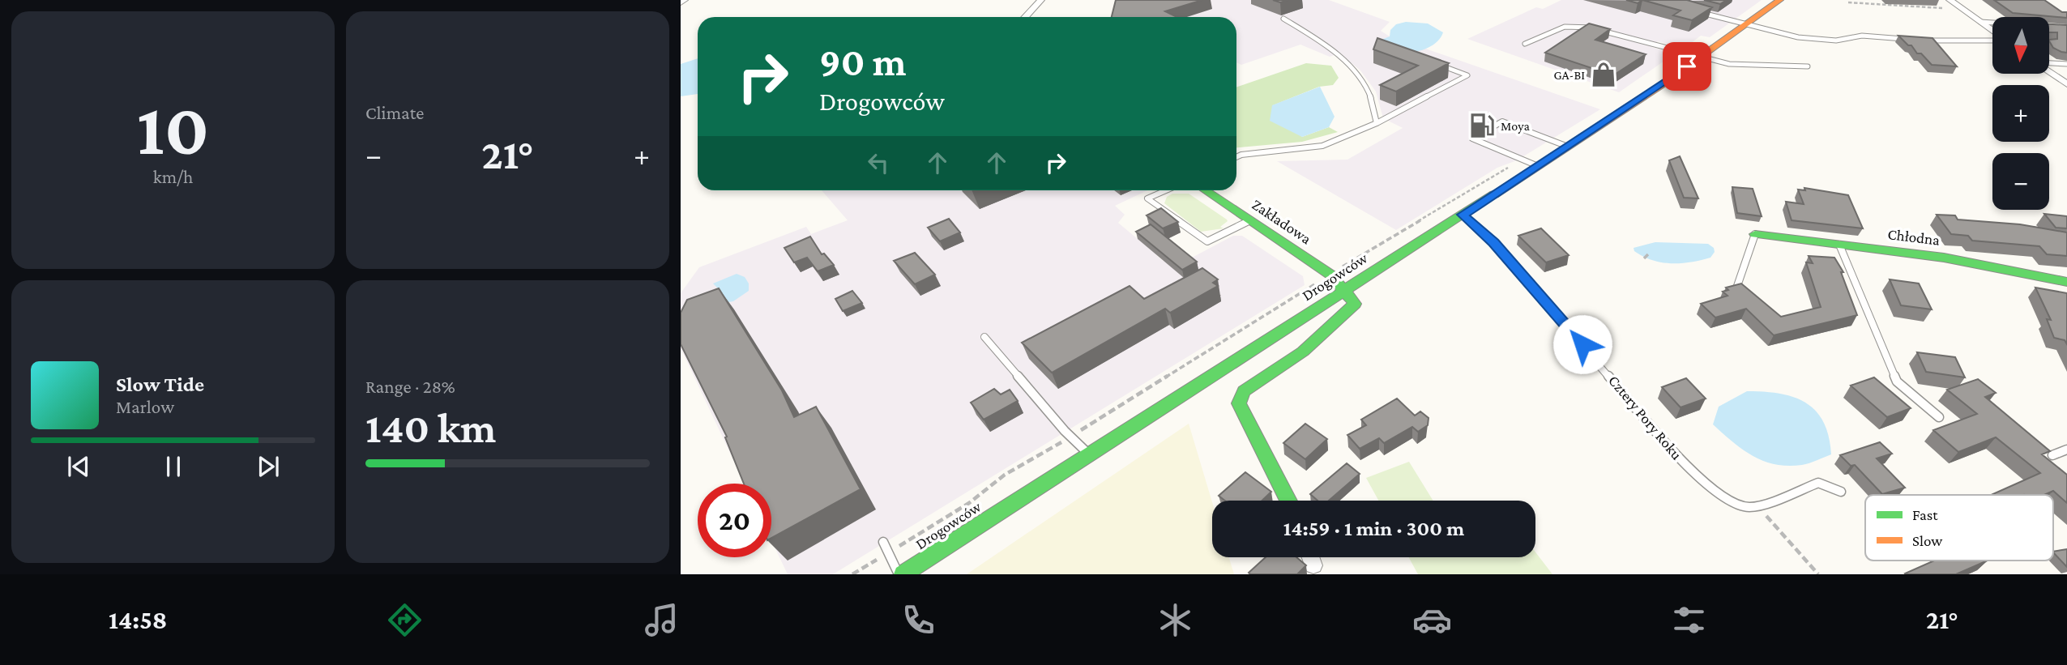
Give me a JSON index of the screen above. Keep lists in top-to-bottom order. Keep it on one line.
{"streets":{"main road":["Zakładowa","Chłodna","Drogowców"],"lane":["Cztery Pory Roku"]},"crossings":[["Zakładowa","Drogowców"],["Drogowców","Cztery Pory Roku"]],"places":{"shop":["GA-BI"],"fuel station":["Moya"]},"legend":["Fast","Slow"],"north":"bottom","page":{"tile":[["10","km/h"],"Climate",["Range · 28%","140 km"]],"map_buttons":["+","−"],"turn":["90 m","Drogowców"],"heat":["−","21°","+"],"song":["Slow Tide","Marlow"],"limit":"20","trip":"14:59 · 1 min · 300 m","tabs":["14:58","21°"]}}
